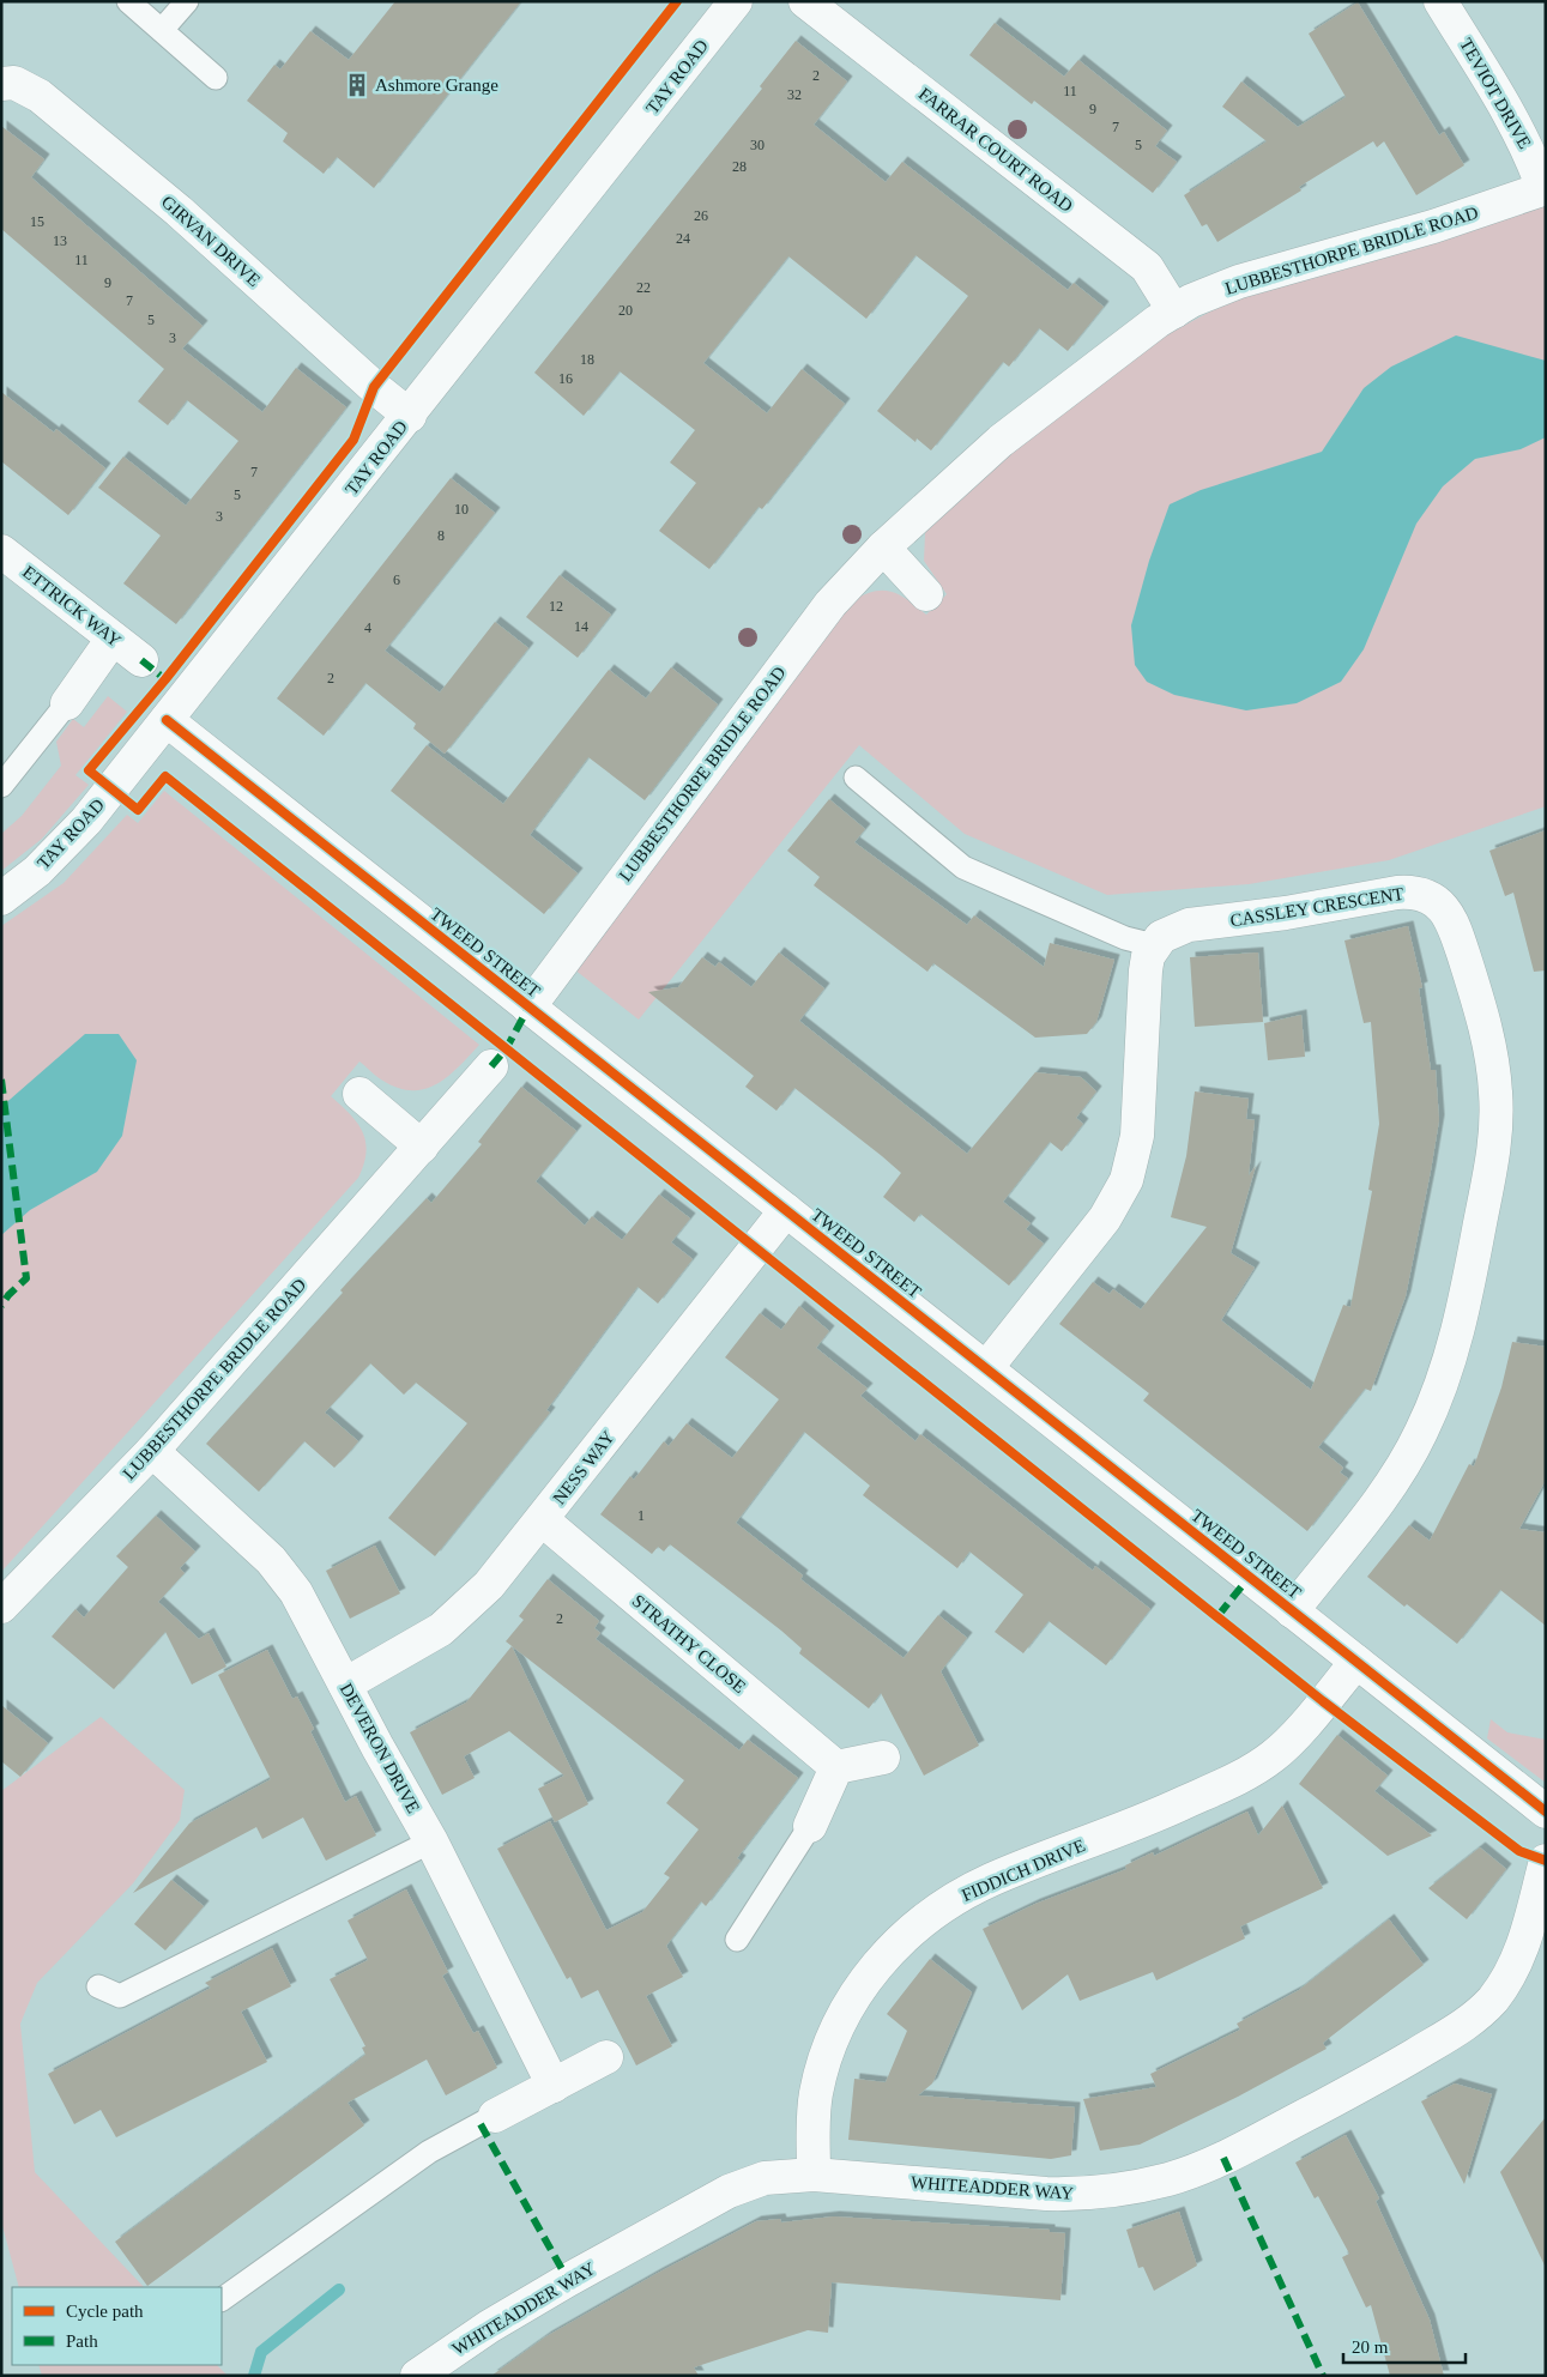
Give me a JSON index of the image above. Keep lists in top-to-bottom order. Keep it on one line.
{"streets":{"street":["TAY ROAD","TEVIOT DRIVE","FARRAR COURT ROAD","GIRVAN DRIVE","LUBBESTHORPE BRIDLE ROAD","ETTRICK WAY","CASSLEY CRESCENT","TWEED STREET","NESS WAY","STRATHY CLOSE","DEVERON DRIVE","FIDDICH DRIVE","WHITEADDER WAY"]},"crossings":[["TAY ROAD","GIRVAN DRIVE"],["TAY ROAD","TWEED STREET"],["TEVIOT DRIVE","LUBBESTHORPE BRIDLE ROAD"],["FARRAR COURT ROAD","LUBBESTHORPE BRIDLE ROAD"],["LUBBESTHORPE BRIDLE ROAD","TWEED STREET"],["LUBBESTHORPE BRIDLE ROAD","DEVERON DRIVE"],["CASSLEY CRESCENT","TWEED STREET"],["TWEED STREET","NESS WAY"],["TWEED STREET","FIDDICH DRIVE"],["NESS WAY","STRATHY CLOSE"],["NESS WAY","DEVERON DRIVE"],["FIDDICH DRIVE","WHITEADDER WAY"]],"places":{"building":["Ashmore Grange"]},"house_numbers":["2","11","32","9","7","30","5","28","26","15","24","13","11","9","22","7","20","5","3","18","16","7","5","10","3","8","6","12","14","4","2","1","2"],"legend":["Cycle path","Path"],"scale_bar":"20 m"}
